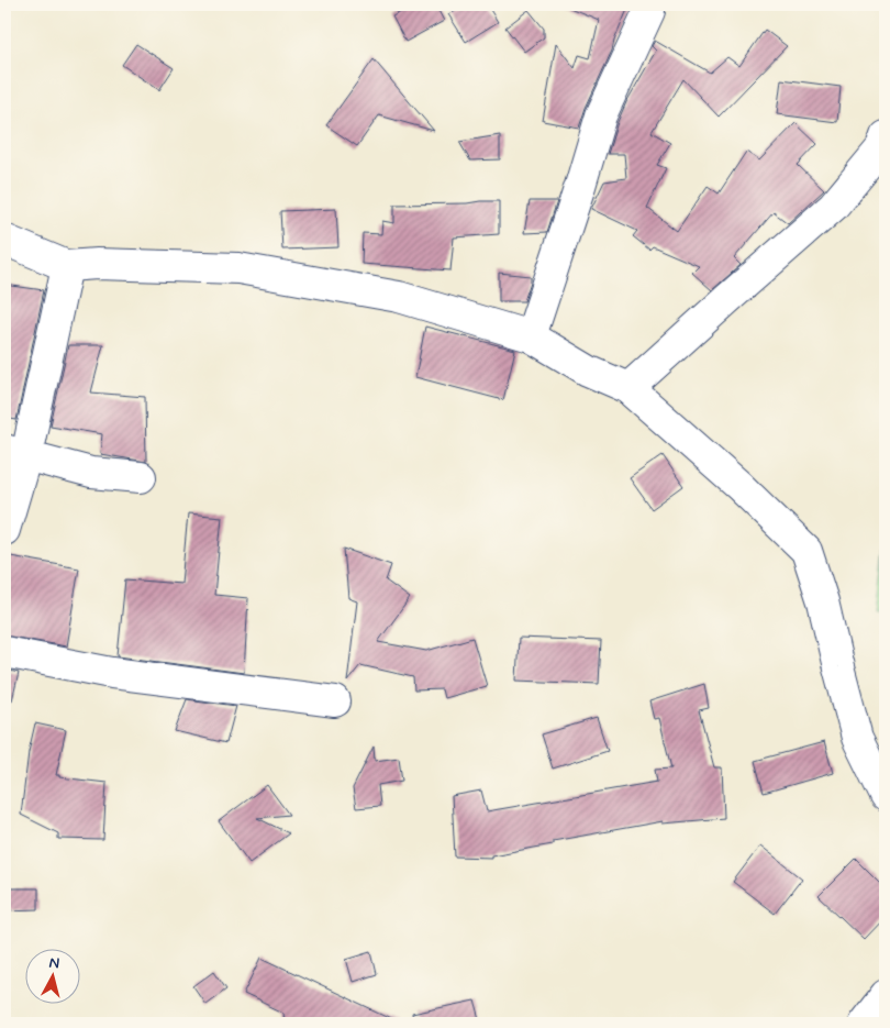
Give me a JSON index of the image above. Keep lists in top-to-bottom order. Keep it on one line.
{"north":"top"}
